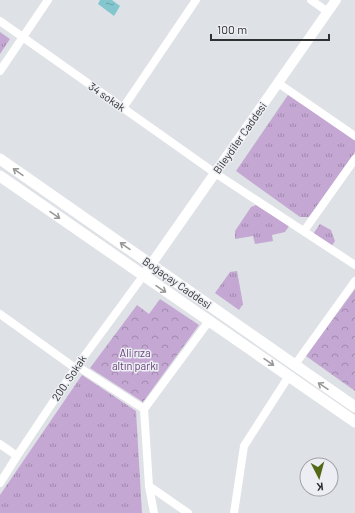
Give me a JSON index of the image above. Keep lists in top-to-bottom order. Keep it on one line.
{"streets":{"main road":["Boğaçay Caddesi"],"street":["34 sokak","Bileydiler Caddesi","200. Sokak"]},"crossings":[["34 sokak","Bileydiler Caddesi"],["Bileydiler Caddesi","Boğaçay Caddesi"],["Bileydiler Caddesi","200. Sokak"],["Boğaçay Caddesi","200. Sokak"]],"parks":["Ali rıza altın parkı"],"scale_bar":"100 m","north":"bottom"}
